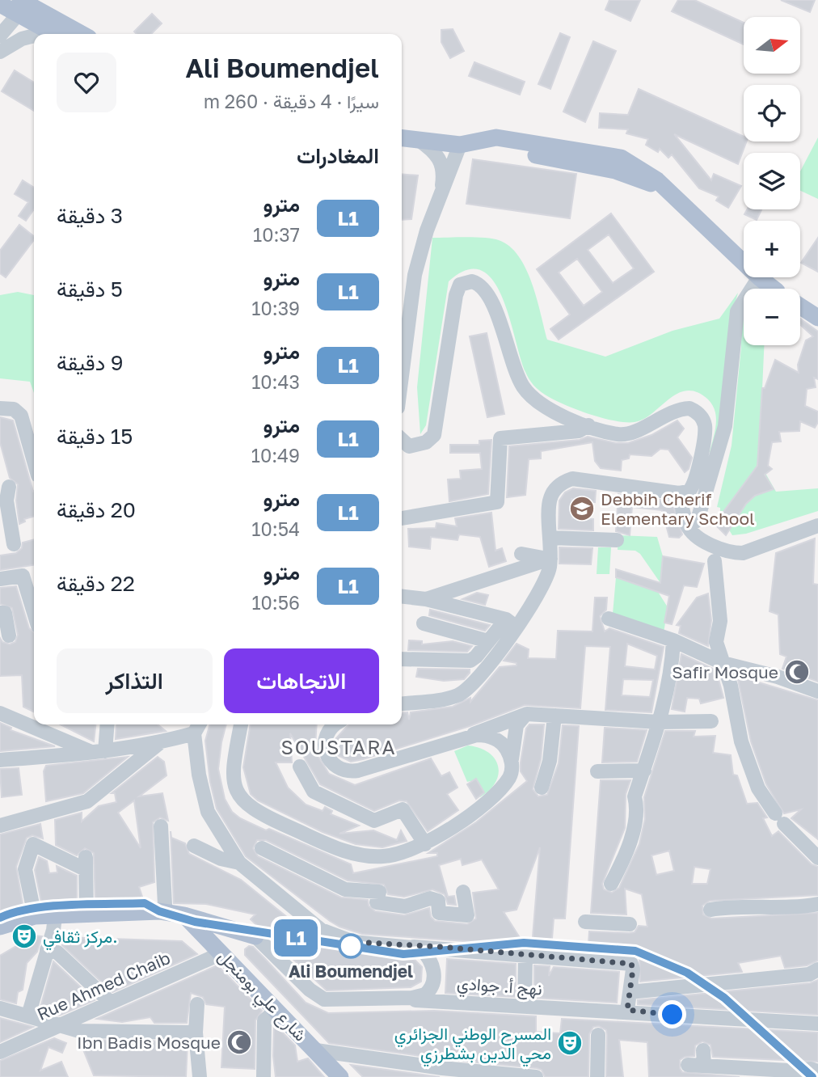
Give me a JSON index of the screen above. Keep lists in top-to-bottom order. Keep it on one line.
{"streets":{"main road":["شارع علي بومنجل"],"street":["Rue Ahmed Chaib","نهج أ. جوادي"]},"crossings":[["Rue Ahmed Chaib","شارع علي بومنجل"]],"districts":["SOUSTARA"],"places":{"school or university":["Debbih Cherif Elementary School"],"mosque":["Safir Mosque","Ibn Badis Mosque"],"theatre":["مركز ثقافي.","المسرح الوطني الجزائري محي الدين بشطرزي"],"other":["Ali Boumendjel"]},"lines":["metro line L1"],"north":"right","page":{"on_map":"L1","map_buttons":["+","−"],"heading":[["Ali Boumendjel","سيرًا · 4 دقيقة · 260 m"],"المغادرات"],"list":[{"mark":"L1","name":"مترو","note":"10:37","value":"3 دقيقة"},{"mark":"L1","name":"مترو","note":"10:39","value":"5 دقيقة"},{"mark":"L1","name":"مترو","note":"10:43","value":"9 دقيقة"},{"mark":"L1","name":"مترو","note":"10:49","value":"15 دقيقة"},{"mark":"L1","name":"مترو","note":"10:54","value":"20 دقيقة"},{"mark":"L1","name":"مترو","note":"10:56","value":"22 دقيقة"}],"buttons":["الاتجاهات","التذاكر"]}}
